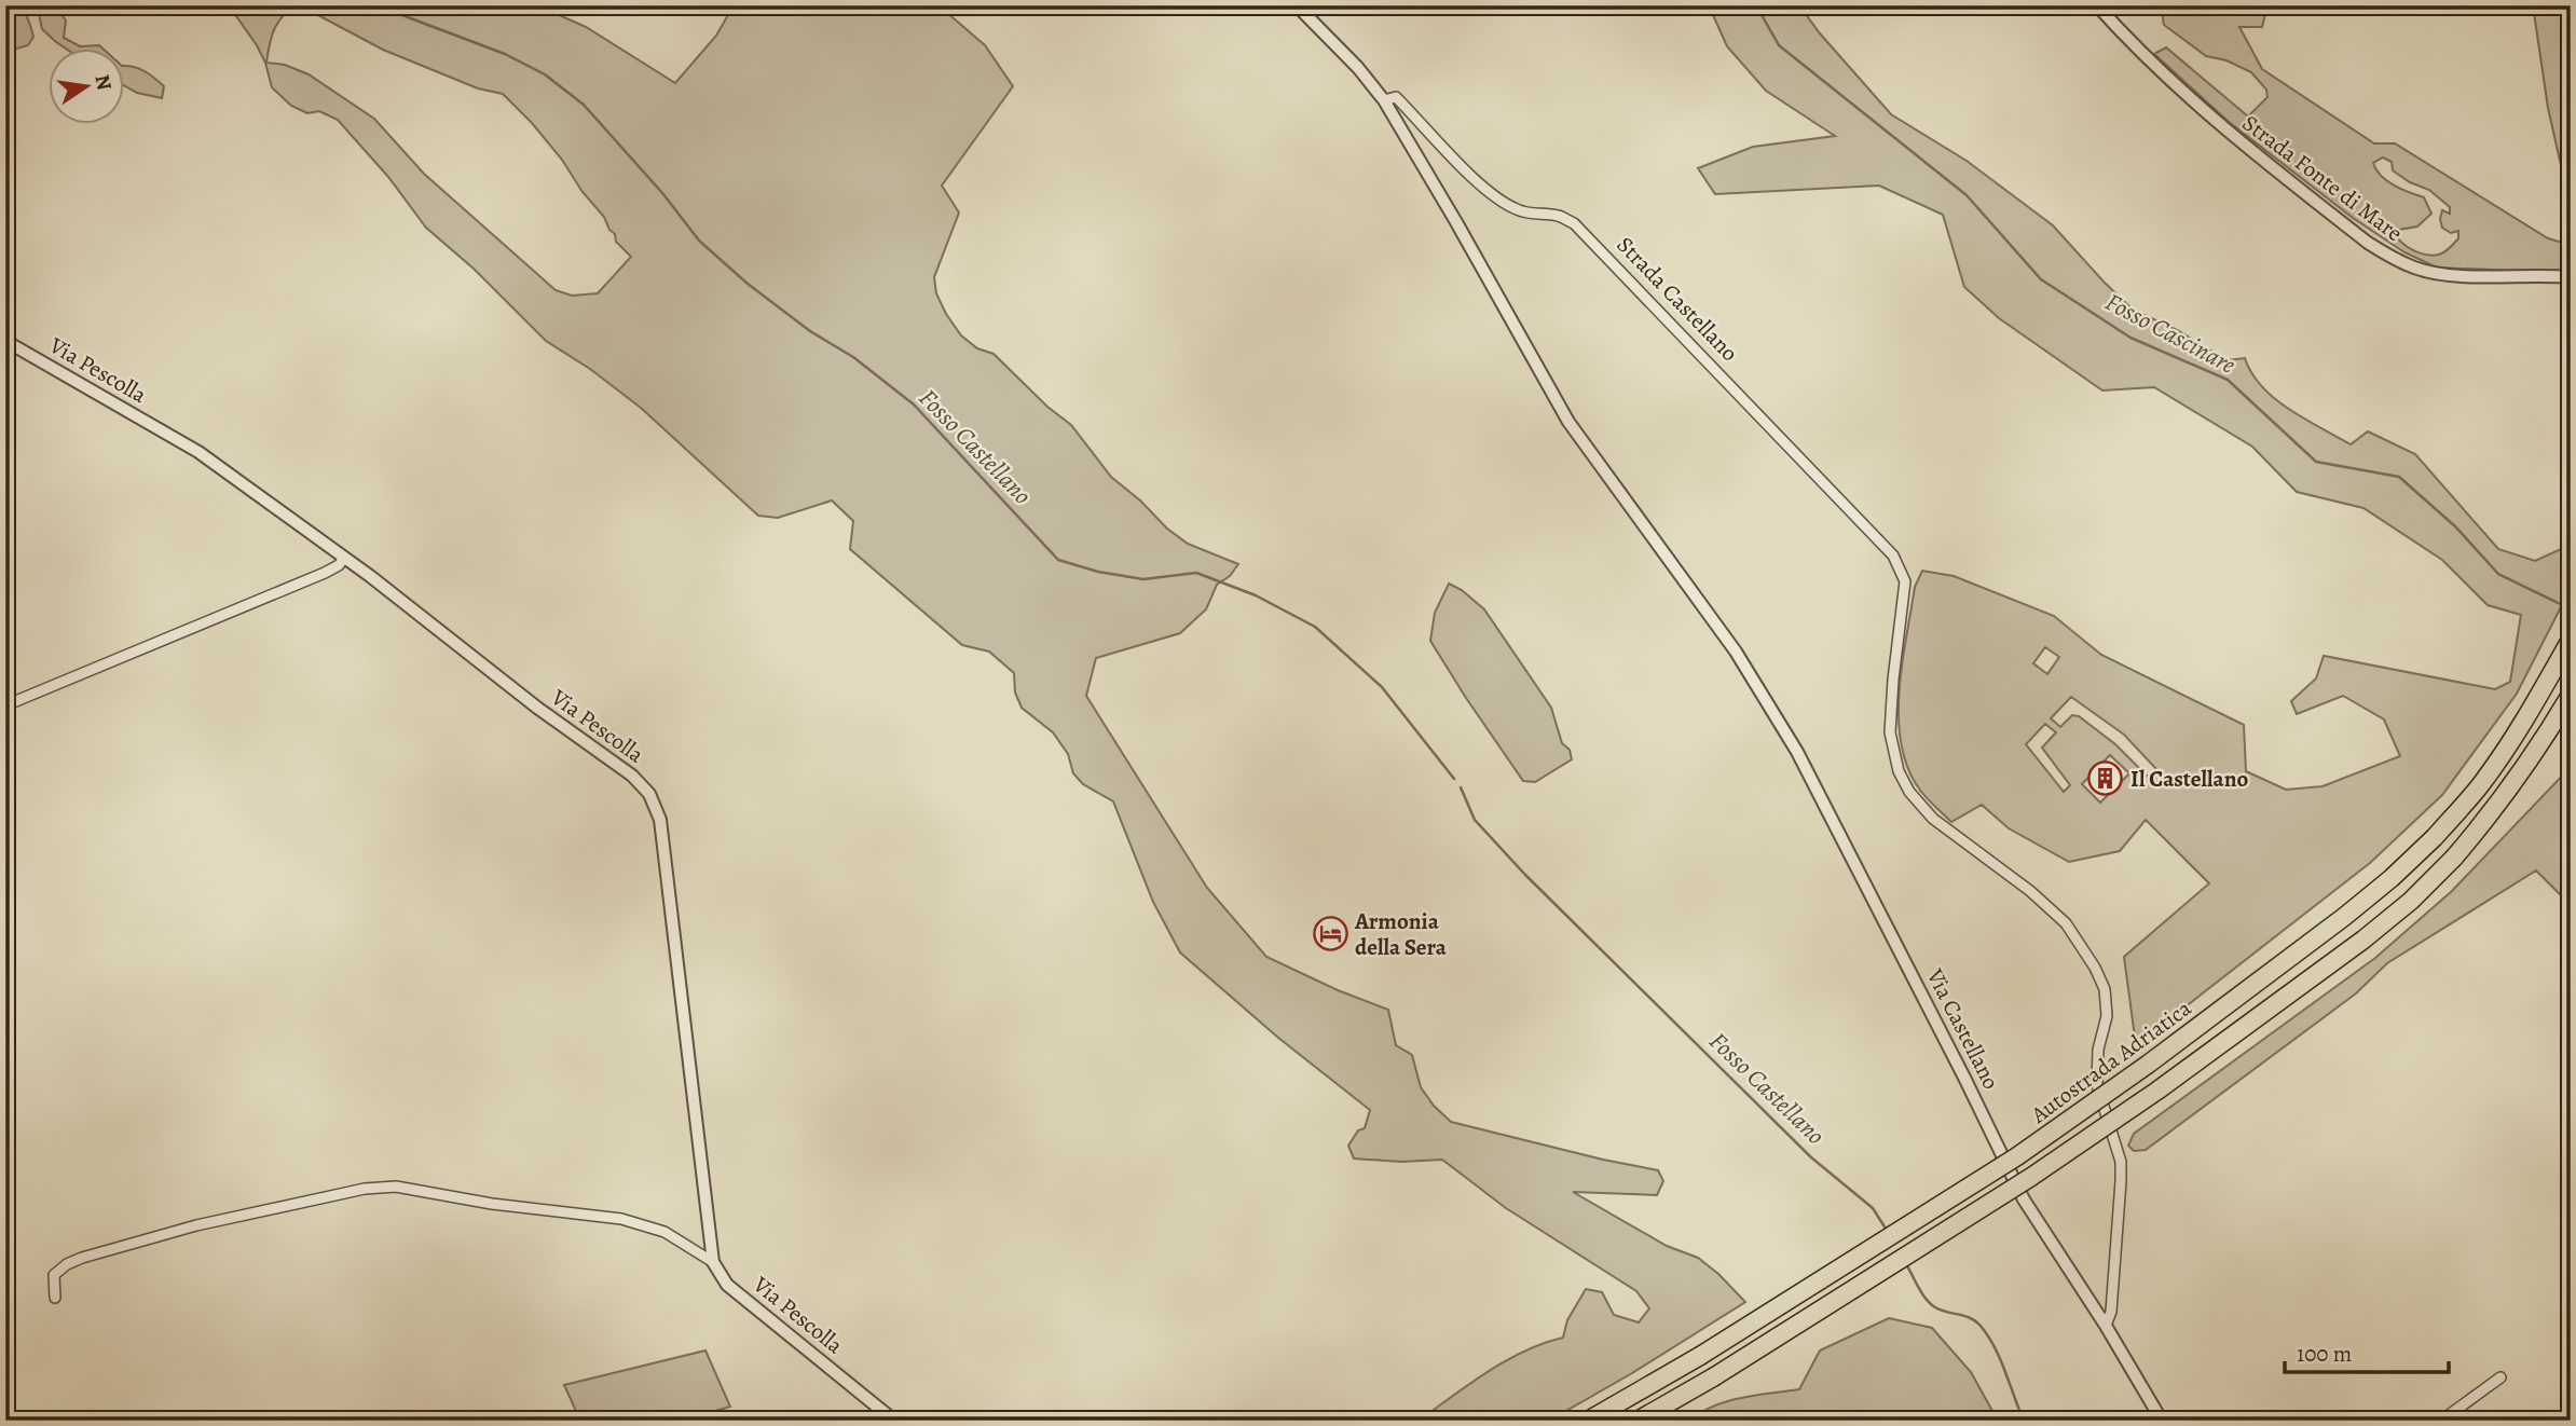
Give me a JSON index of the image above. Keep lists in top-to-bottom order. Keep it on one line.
{"streets":{"highway":["Autostrada Adriatica"],"street":["Strada Fonte di Mare","Strada Castellano","Via Pescolla","Via Castellano"]},"crossings":[["Strada Castellano","Via Castellano"]],"water":["Fosso Cascinare","Fosso Castellano"],"places":{"building":["Il Castellano"],"hotel":["Armonia della Sera"]},"scale_bar":"100 m","north":"right"}
